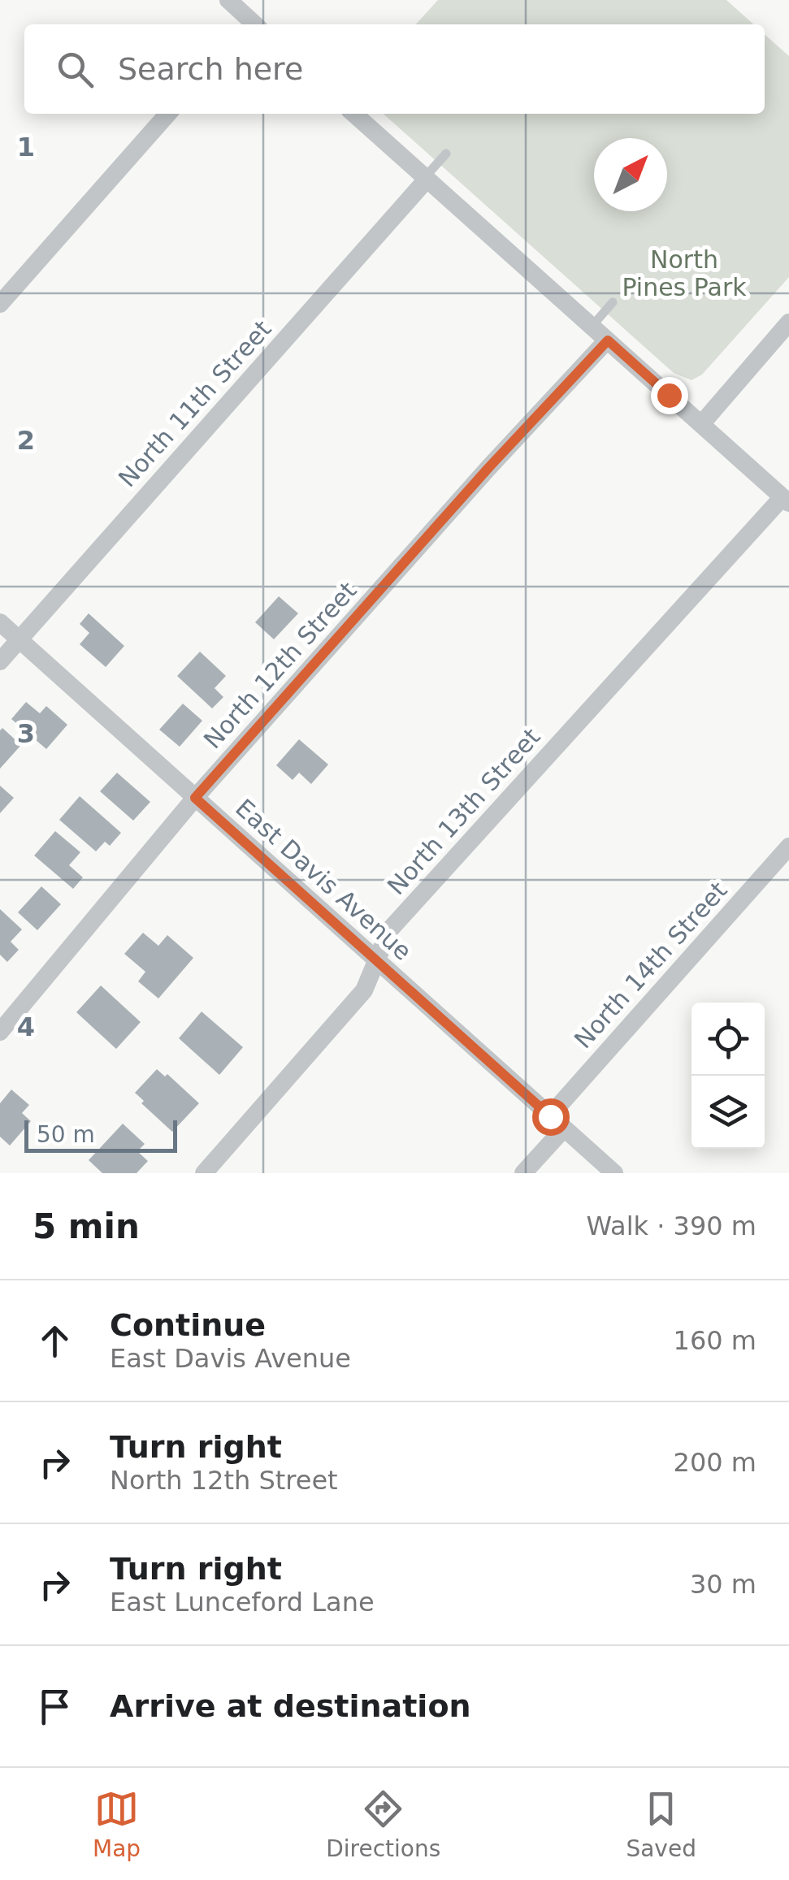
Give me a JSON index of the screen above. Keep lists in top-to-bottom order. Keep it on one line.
{"streets":{"street":["North 11th Street","North 12th Street","North 13th Street","East Davis Avenue","North 14th Street"]},"crossings":[["North 11th Street","East Davis Avenue"],["North 12th Street","East Davis Avenue"],["North 13th Street","East Davis Avenue"],["East Davis Avenue","North 14th Street"]],"parks":["North Pines Park"],"scale_bar":"50 m","north":"top right","page":{"search":"Search here","scale":"50 m","heading":["5 min","Walk · 390 m"],"list":[["Continue","East Davis Avenue","160 m"],["Turn right","North 12th Street","200 m"],["Turn right","East Lunceford Lane","30 m"],"Arrive at destination"],"nav":["Map","Directions","Saved"]},"grid":{"rows":["1","2","3","4"]}}
